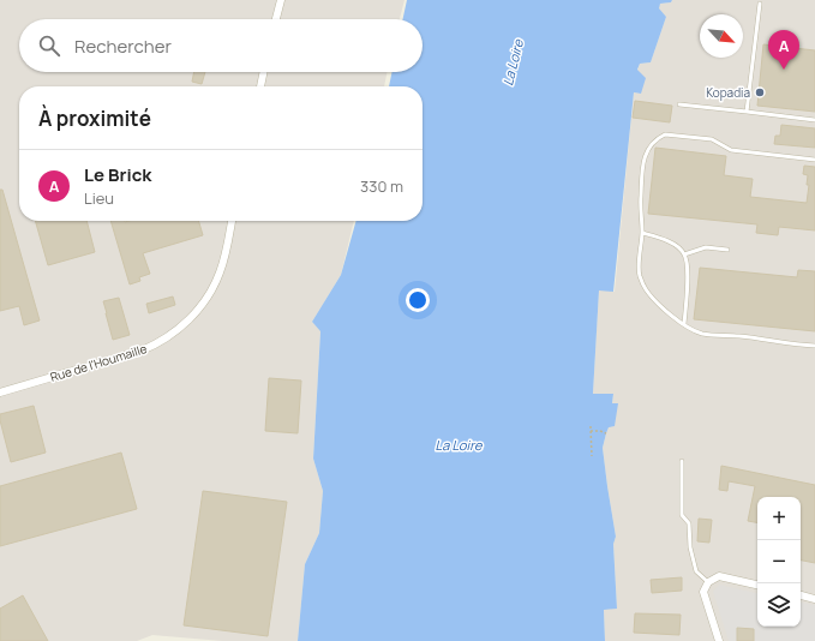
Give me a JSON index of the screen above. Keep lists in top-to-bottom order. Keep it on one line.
{"streets":{"street":["Rue de l'Houmaille"]},"water":["La Loire"],"places":["Kopadia"],"north":"bottom right","page":{"search":"Rechercher","pins":"A","heading":"À proximité","list":[{"mark":"A","name":"Le Brick","note":"Lieu","value":"330 m"}],"map_buttons":["+","−"]}}
